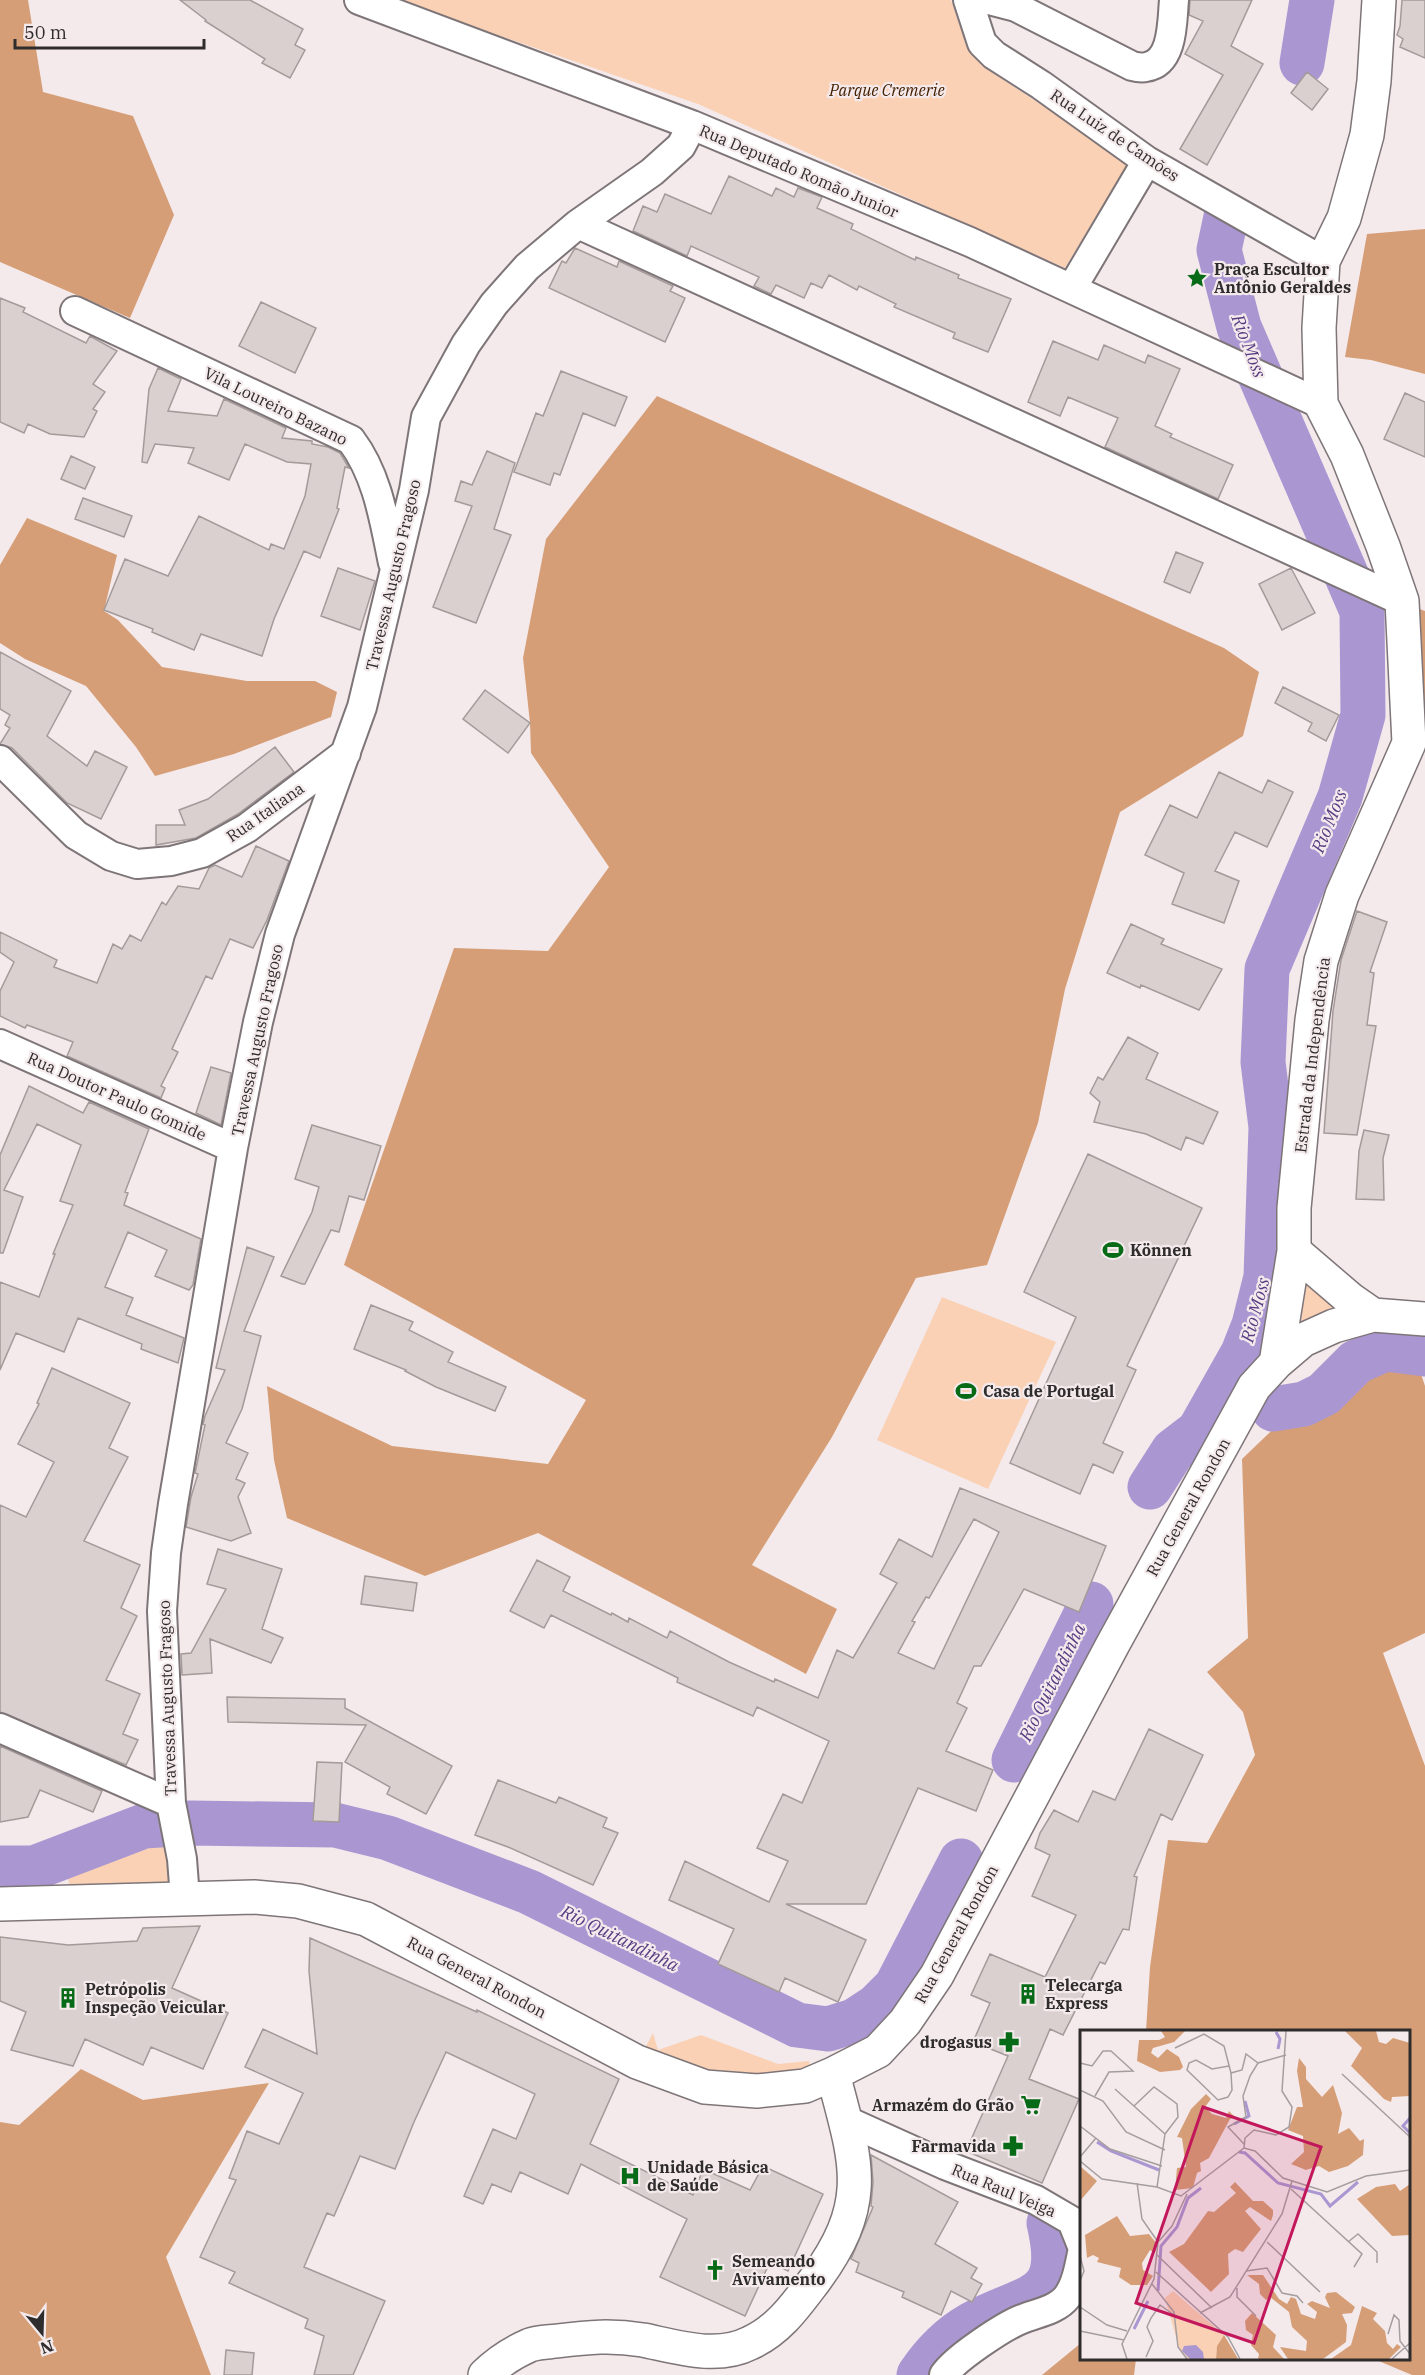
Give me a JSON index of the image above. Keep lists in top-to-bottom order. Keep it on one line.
{"streets":{"street":["Rua Luiz de Camões","Rua Deputado Romão Junior","Vila Loureiro Bazano","Travessa Augusto Fragoso","Rua Italiana","Estrada da Independência","Rua Doutor Paulo Gomide","Rua General Rondon","Rua Raul Veiga"]},"crossings":[["Rua Luiz de Camões","Estrada da Independência"],["Rua Deputado Romão Junior","Travessa Augusto Fragoso"],["Rua Deputado Romão Junior","Estrada da Independência"],["Vila Loureiro Bazano","Travessa Augusto Fragoso"],["Travessa Augusto Fragoso","Rua Italiana"],["Travessa Augusto Fragoso","Rua Doutor Paulo Gomide"],["Travessa Augusto Fragoso","Rua General Rondon"],["Estrada da Independência","Rua General Rondon"]],"water":["Rio Moss","Rio Quitandinha"],"parks":["Parque Cremerie"],"places":{"place":["Praça Escultor Antônio Geraldes"],"sports":["Können","Casa de Portugal"],"building":["Telecarga Express","Petrópolis Inspeção Veicular"],"pharmacy":["drogasus","Farmavida"],"supermarket":["Armazém do Grão"],"hospital":["Unidade Básica de Saúde"],"church":["Semeando Avivamento"]},"scale_bar":"50 m","north":"bottom"}
